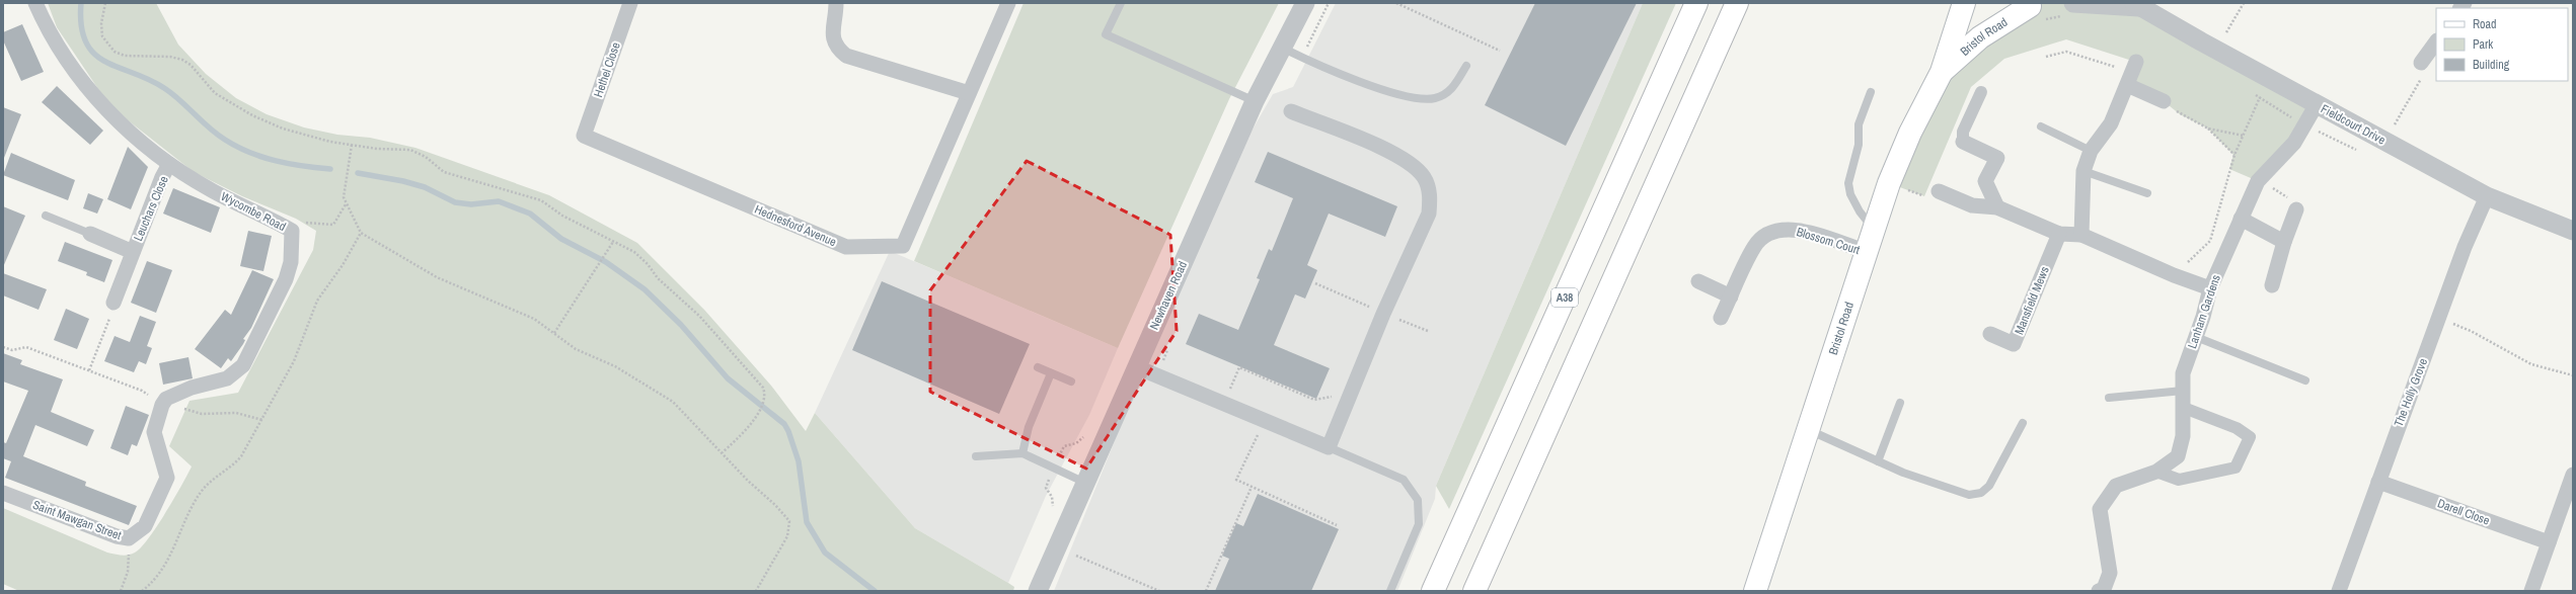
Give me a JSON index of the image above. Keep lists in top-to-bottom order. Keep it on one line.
{"streets":{"main road":["Bristol Road","A38"],"street":["Hethel Close","Fieldcourt Drive","Leuchars Close","Wycombe Road","Hednesford Avenue","Blossom Court","Newhaven Road","Mansfield Mews","Lanham Gardens","The Holly Grove","Darell Close","Saint Mawgan Street"]},"crossings":[["Bristol Road","Blossom Court"],["Hethel Close","Hednesford Avenue"],["Fieldcourt Drive","Lanham Gardens"],["Fieldcourt Drive","The Holly Grove"],["Leuchars Close","Wycombe Road"],["Wycombe Road","Saint Mawgan Street"],["The Holly Grove","Darell Close"]],"legend":["Road","Park","Building"]}
